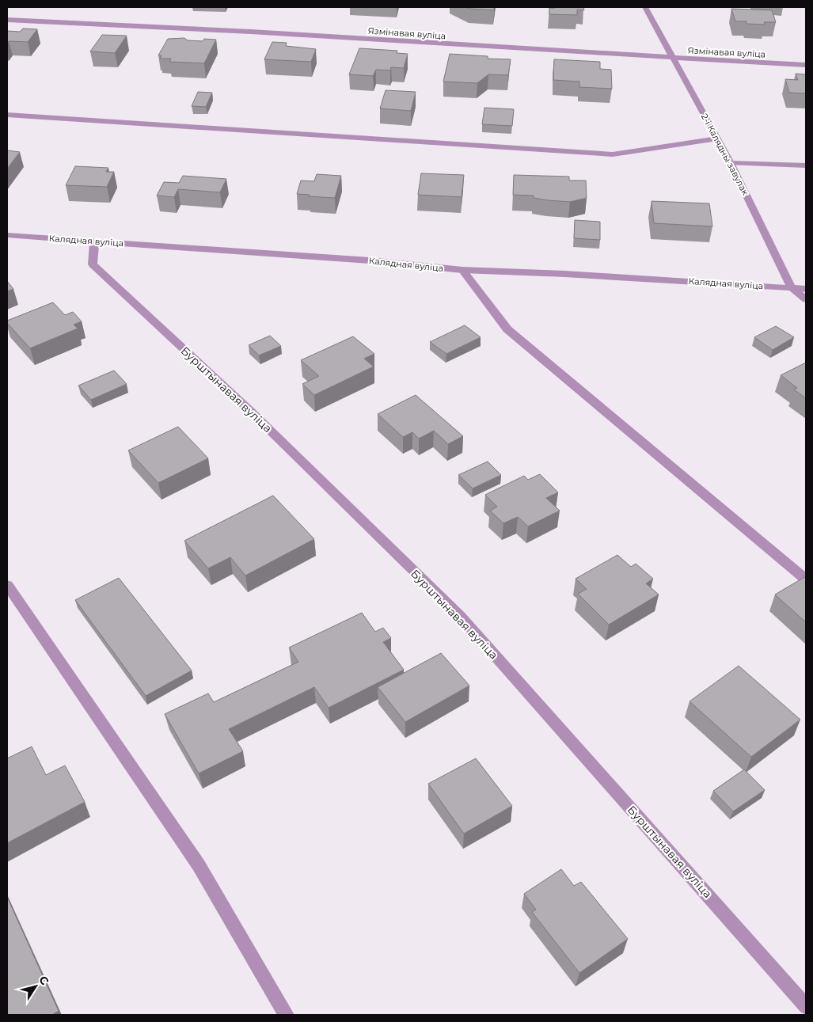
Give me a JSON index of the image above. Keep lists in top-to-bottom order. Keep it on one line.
{"streets":{"street":["Язмінавая вуліца","2-і Калядны завулак","Калядная вуліца","Бурштынавая вуліца"]},"crossings":[["Язмінавая вуліца","2-і Калядны завулак"],["2-і Калядны завулак","Калядная вуліца"],["Калядная вуліца","Бурштынавая вуліца"]],"north":"top right"}
